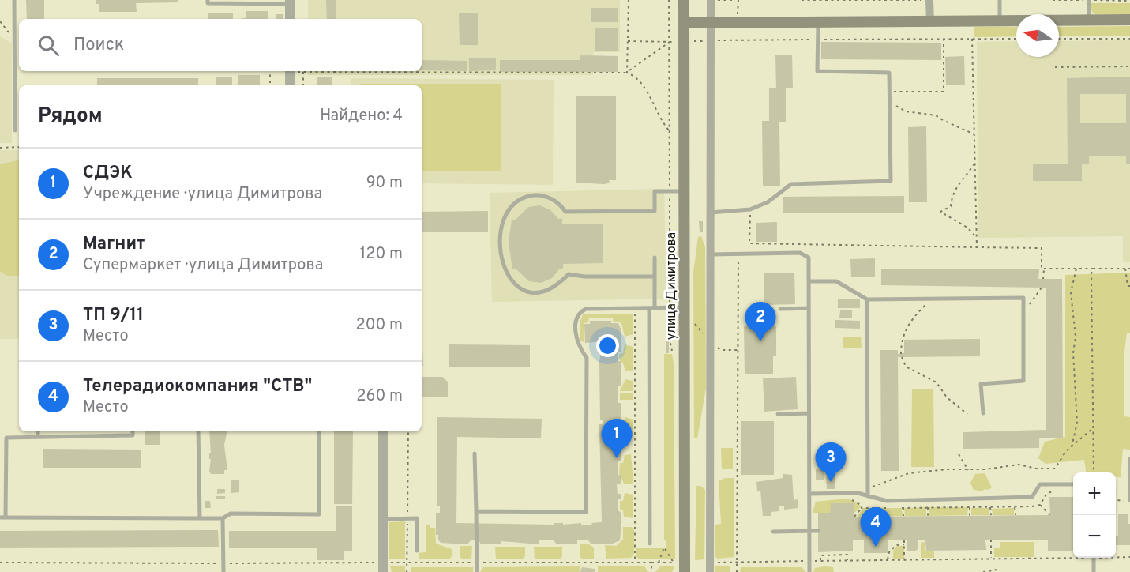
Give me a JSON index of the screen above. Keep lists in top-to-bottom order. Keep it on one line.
{"streets":{"main road":["улица Димитрова"]},"north":"left","page":{"search":"Поиск","heading":["Рядом","Найдено: 4"],"list":[{"mark":"1","name":"СДЭК","note":"Учреждение · улица Димитрова","value":"90 m"},{"mark":"2","name":"Магнит","note":"Супермаркет · улица Димитрова","value":"120 m"},{"mark":"3","name":"ТП 9/11","note":"Место","value":"200 m"},{"mark":"4","name":"Телерадиокомпания \"СТВ\"","note":"Место","value":"260 m"}],"pins":["2","1","3","4"],"map_buttons":["+","−"]}}
